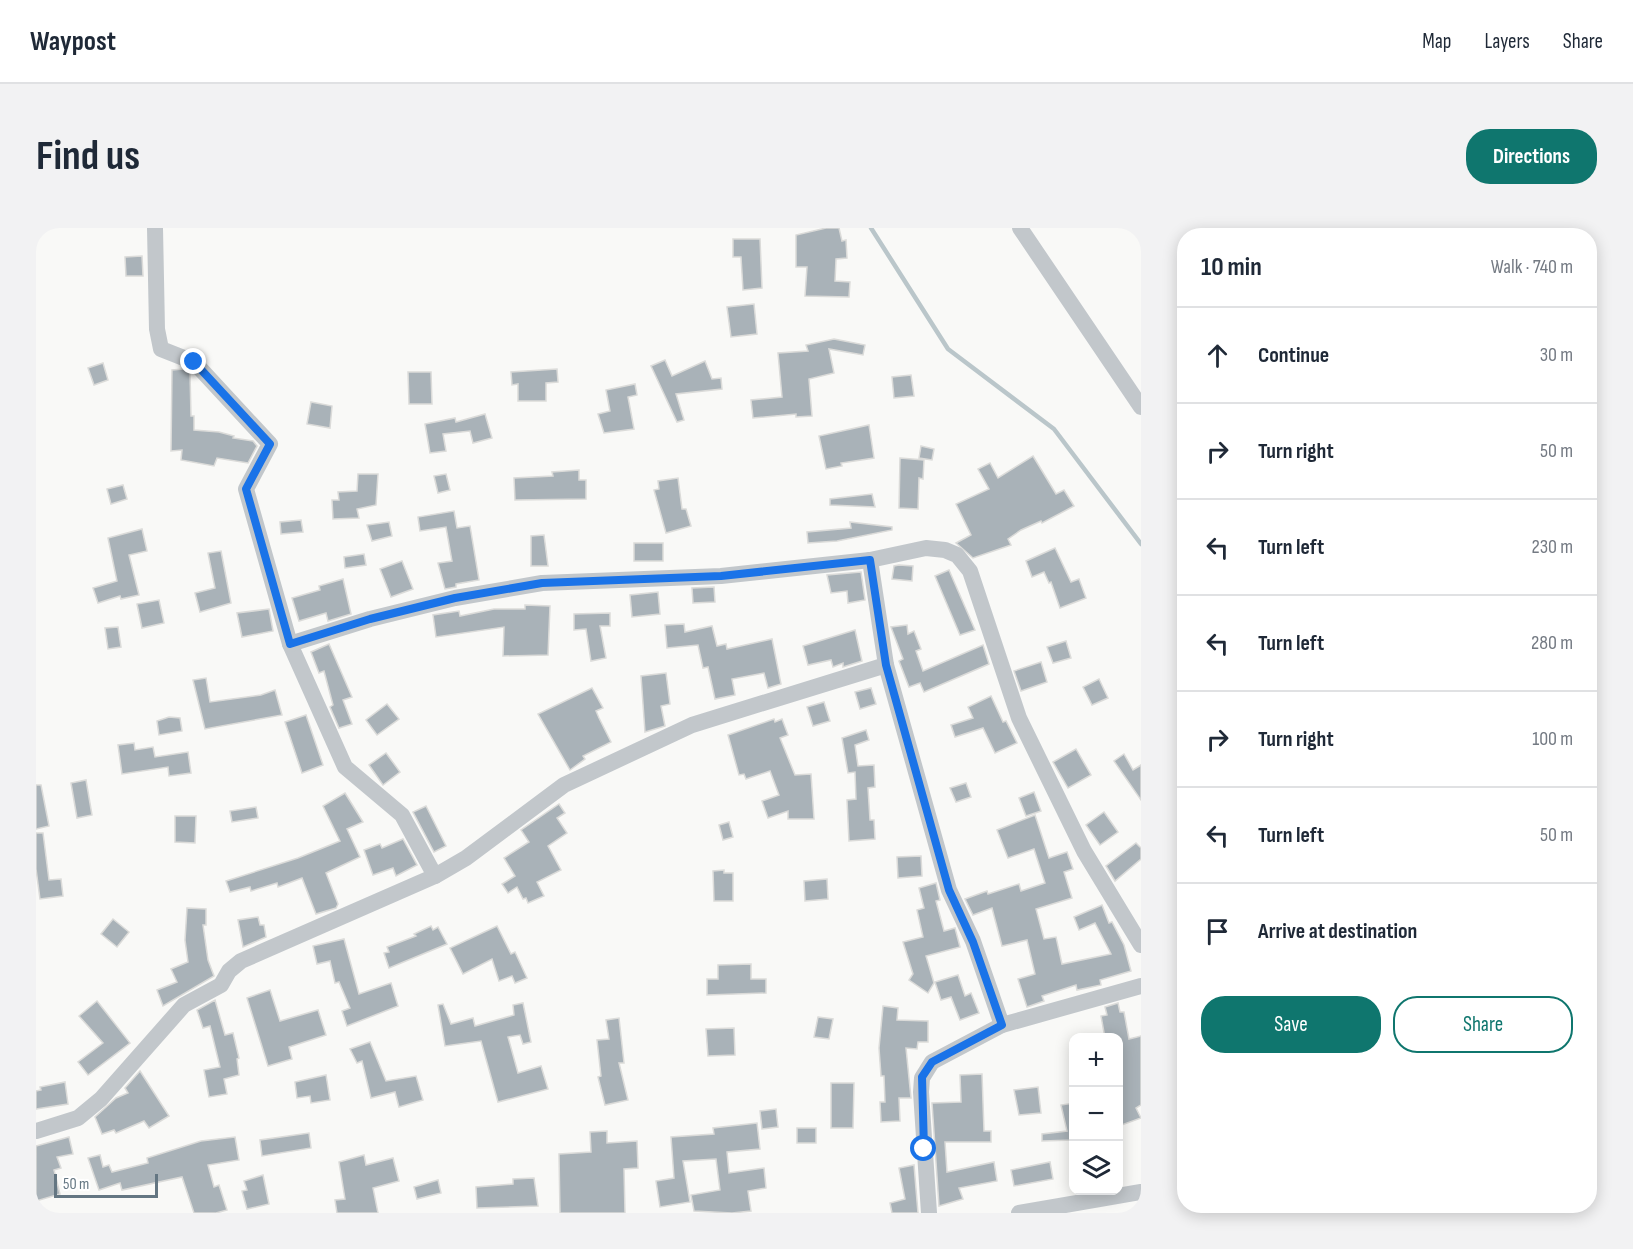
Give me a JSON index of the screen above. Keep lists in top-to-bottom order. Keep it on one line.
{"scale_bar":"50 m","page":{"header":"Waypost","nav":["Map","Layers","Share"],"buttons":["Directions",["Save","Share"]],"title":"Find us","heading":["10 min","Walk · 740 m"],"list":[["Continue","30 m"],["Turn right","50 m"],["Turn left","230 m"],["Turn left","280 m"],["Turn right","100 m"],["Turn left","50 m"],"Arrive at destination"],"map_buttons":["+","−"],"scale":"50 m"}}
